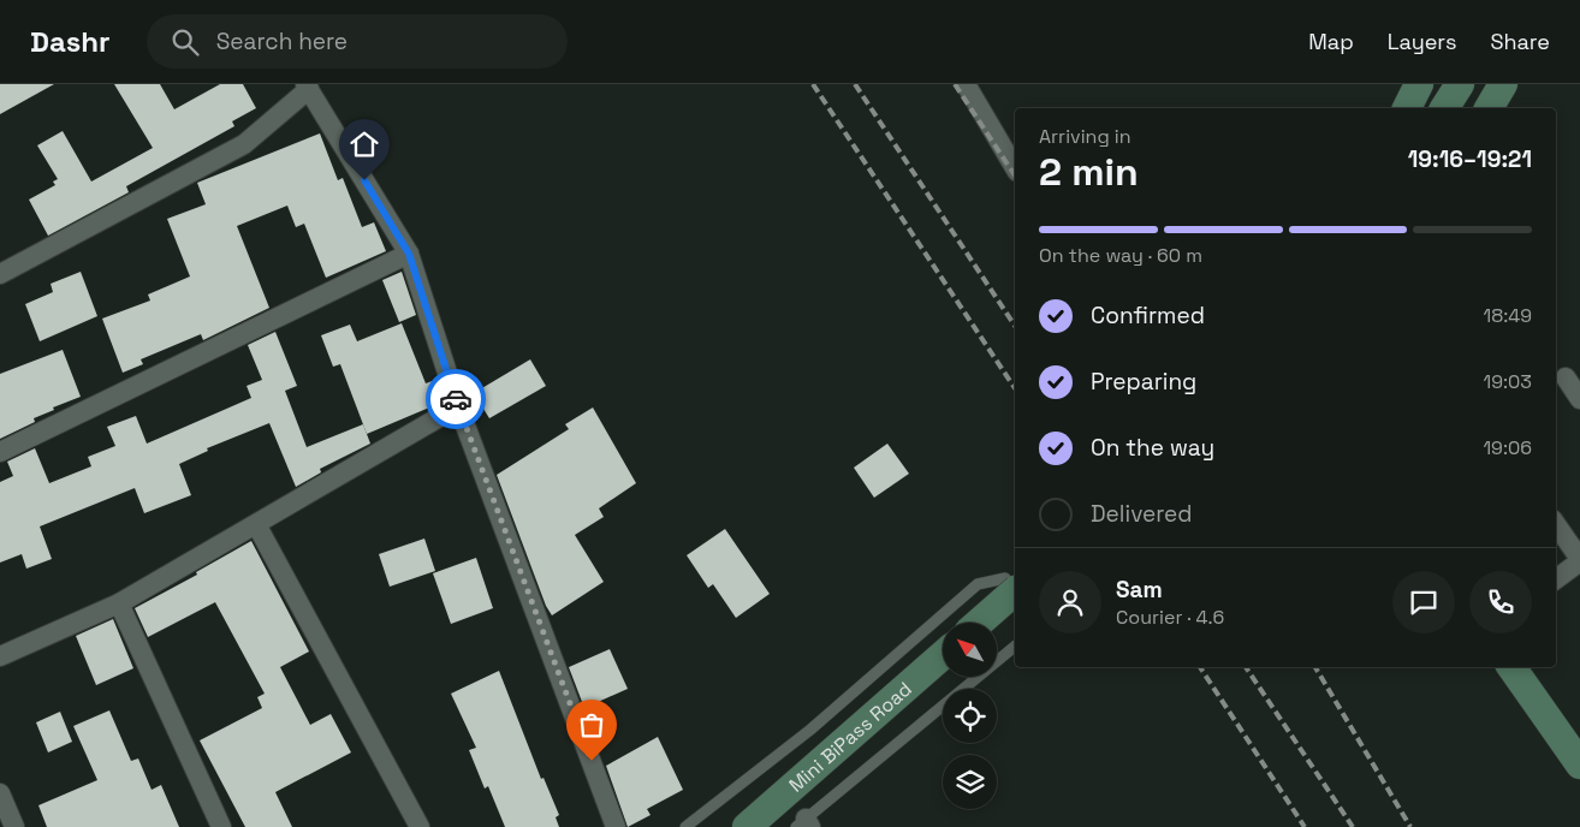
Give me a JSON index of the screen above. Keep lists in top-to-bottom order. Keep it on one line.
{"streets":{"street":["Mini BiPass Road"]},"north":"top left","page":{"header":"Dashr","search":"Search here","nav":["Map","Layers","Share"],"heading":["2 min","Arriving in","19:16–19:21"],"panel":["Sam","Courier · 4.6"],"bar":"On the way · 60 m","list":[["Confirmed","18:49"],["Preparing","19:03"],["On the way","19:06"],"Delivered"]}}
